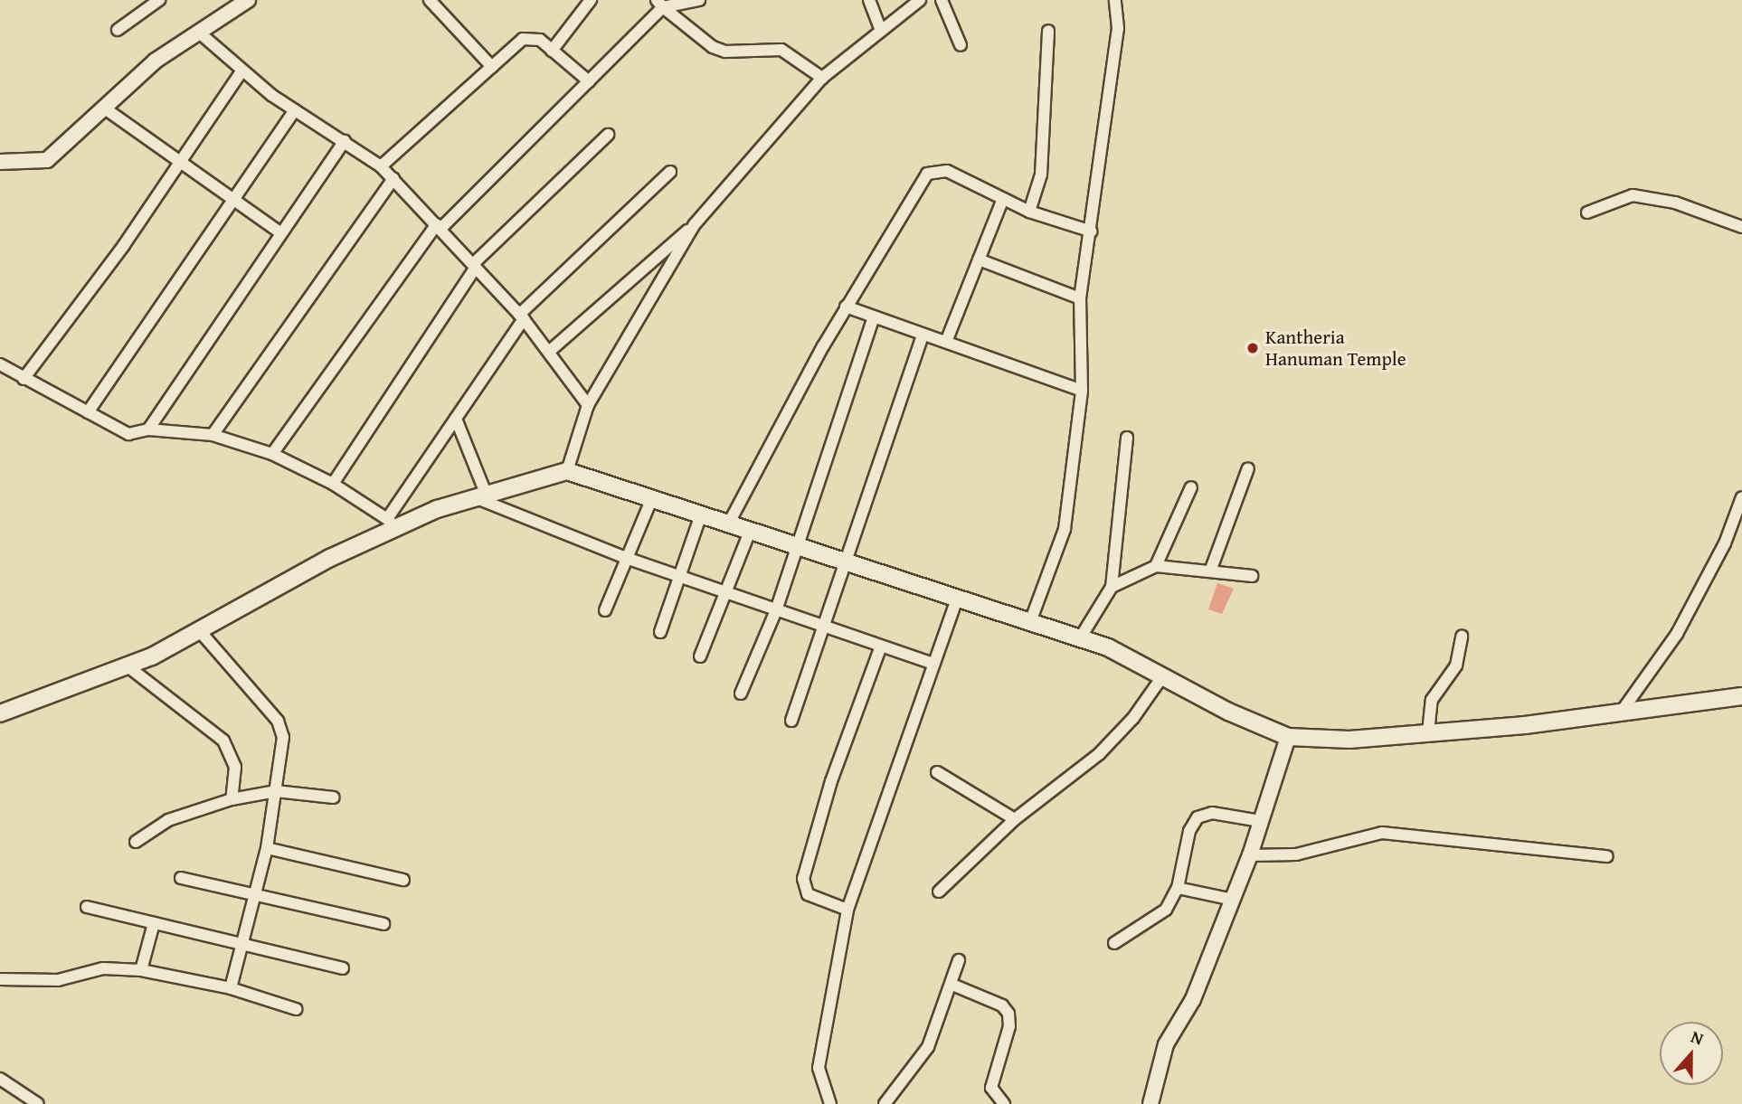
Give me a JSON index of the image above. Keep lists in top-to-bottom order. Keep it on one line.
{"places":["Kantheria Hanuman Temple"],"north":"top"}
